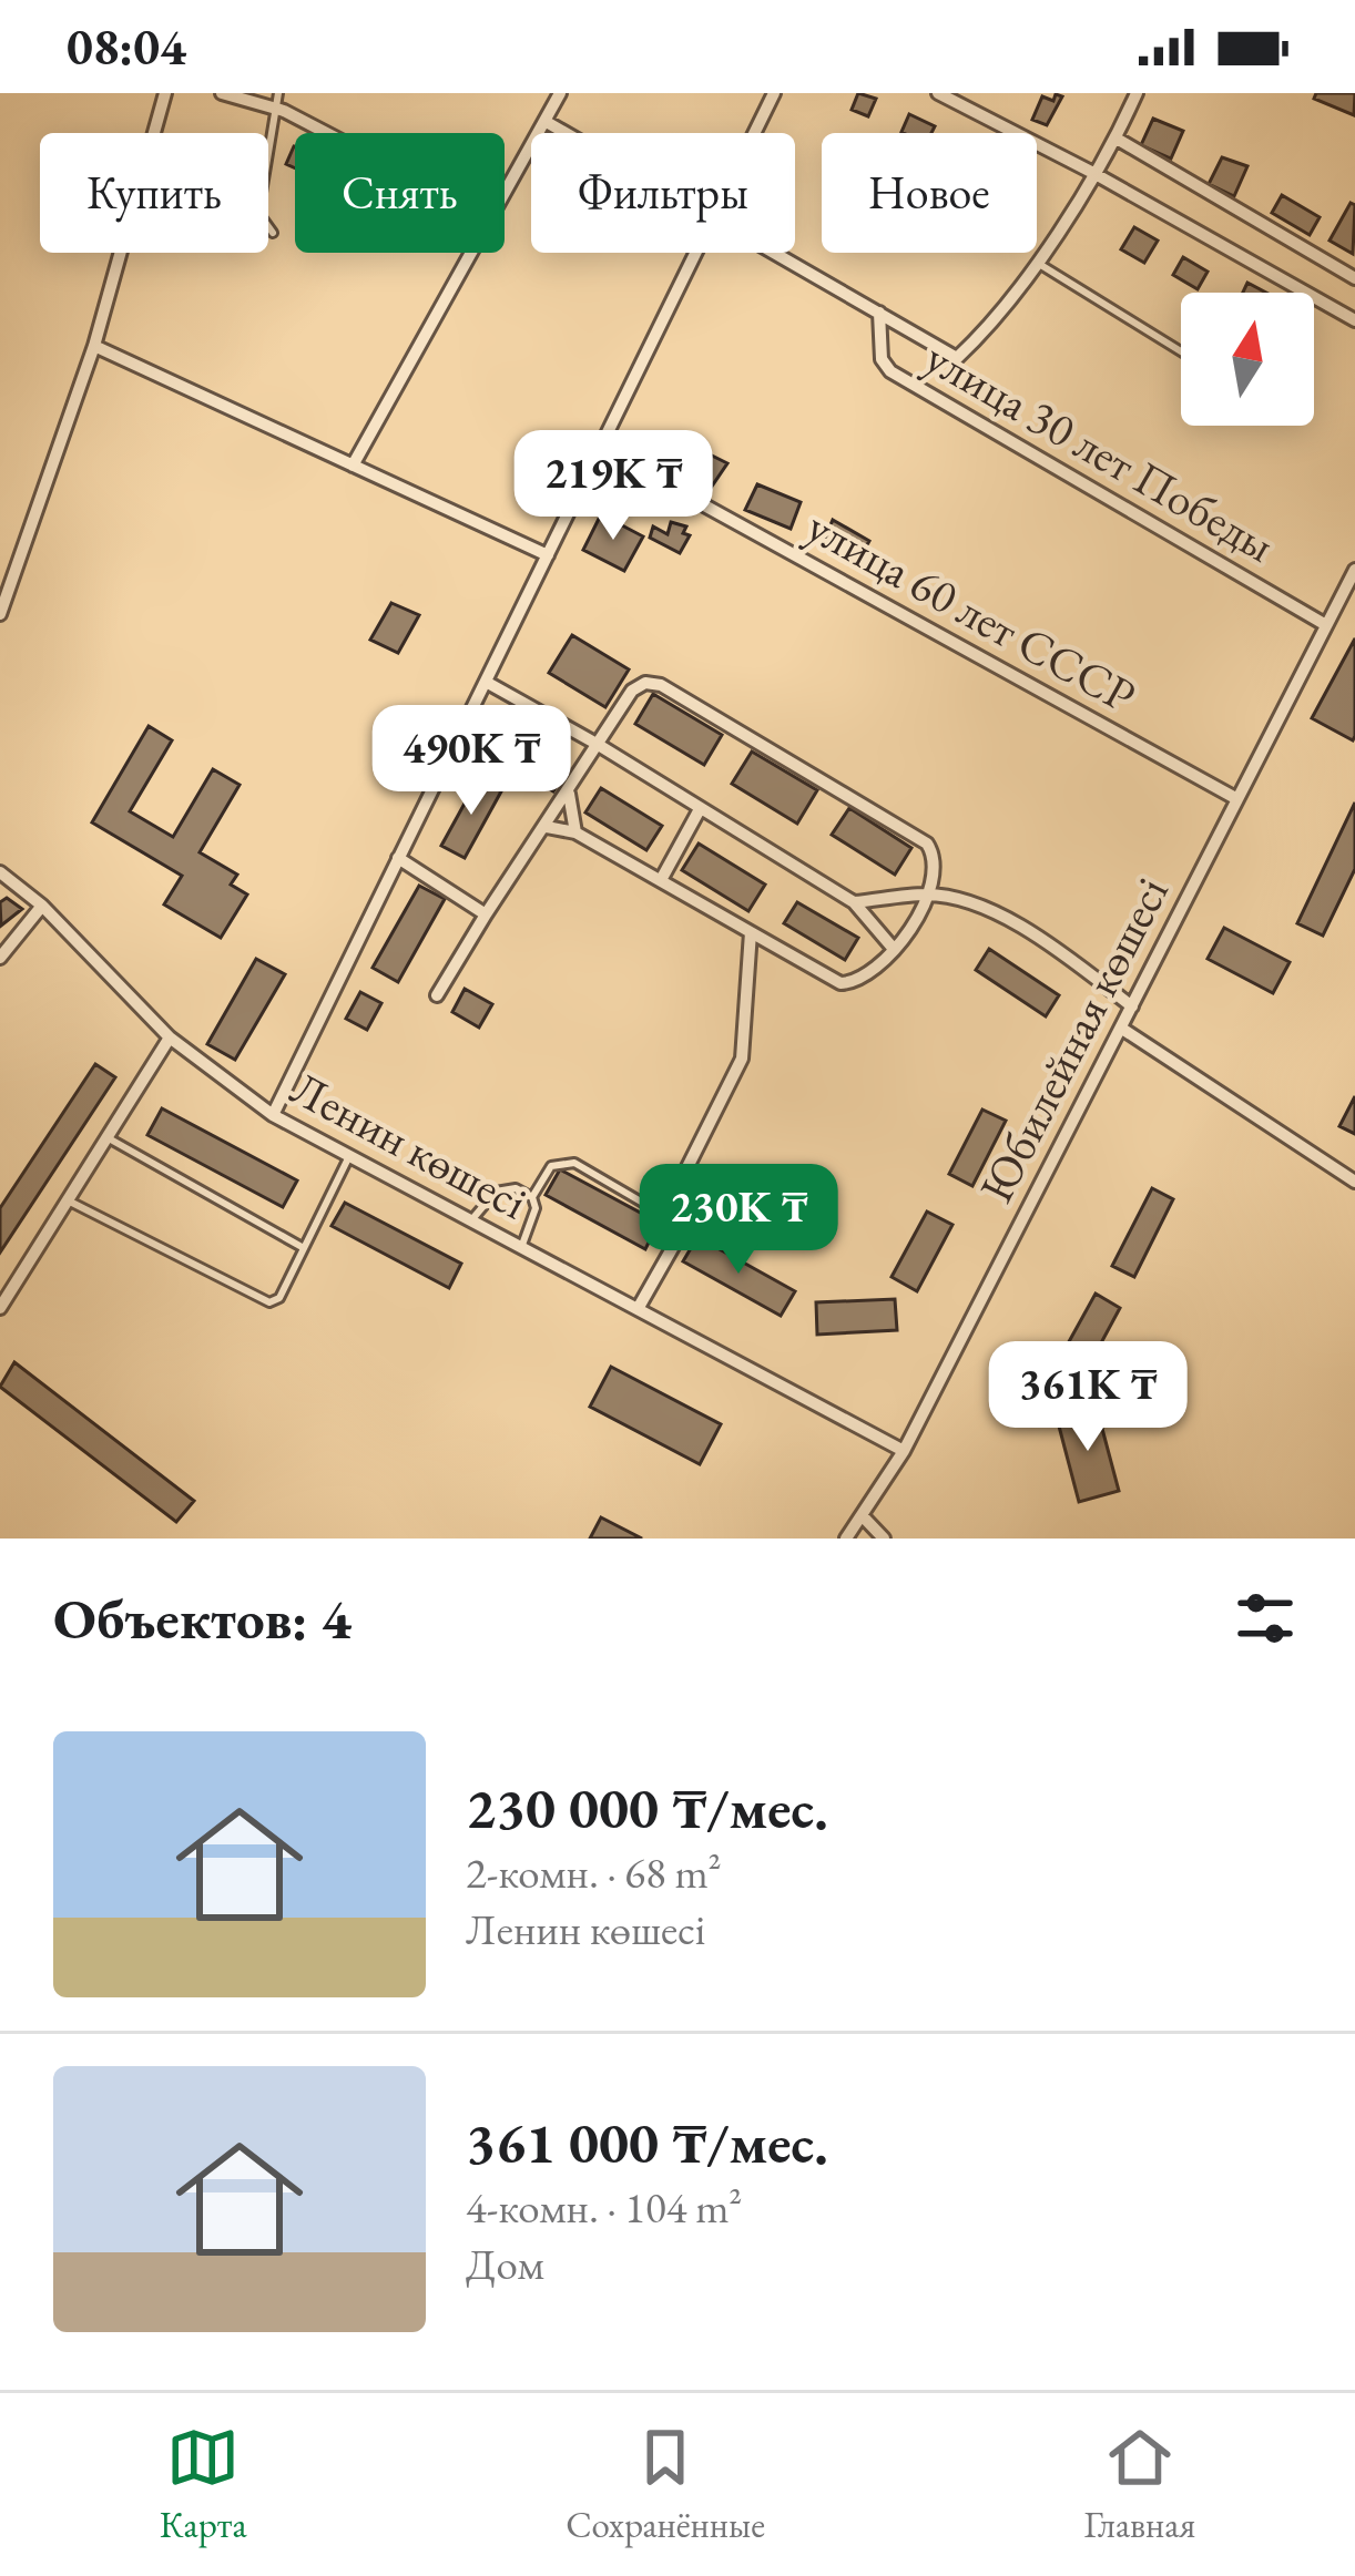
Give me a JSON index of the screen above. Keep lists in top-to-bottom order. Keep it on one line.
{"streets":{"street":["улица 30 лет Победы","улица 60 лет СССР","Юбилейная көшесі","Ленин көшесі"]},"crossings":[["улица 30 лет Победы","Юбилейная көшесі"],["улица 60 лет СССР","Юбилейная көшесі"],["Юбилейная көшесі","Ленин көшесі"]],"north":"top","page":{"status":"08:04","chip":["Купить","Снять","Фильтры","Новое"],"price":["219K ₸","490K ₸","230K ₸","361K ₸"],"heading":"Объектов: 4","list":[{"name":"230 000 ₸/мес.","note":"2-комн. · 68 m² · Ленин көшесі"},{"name":"361 000 ₸/мес.","note":"4-комн. · 104 m² · Дом"}],"tabs":["Карта","Сохранённые","Главная"]}}
